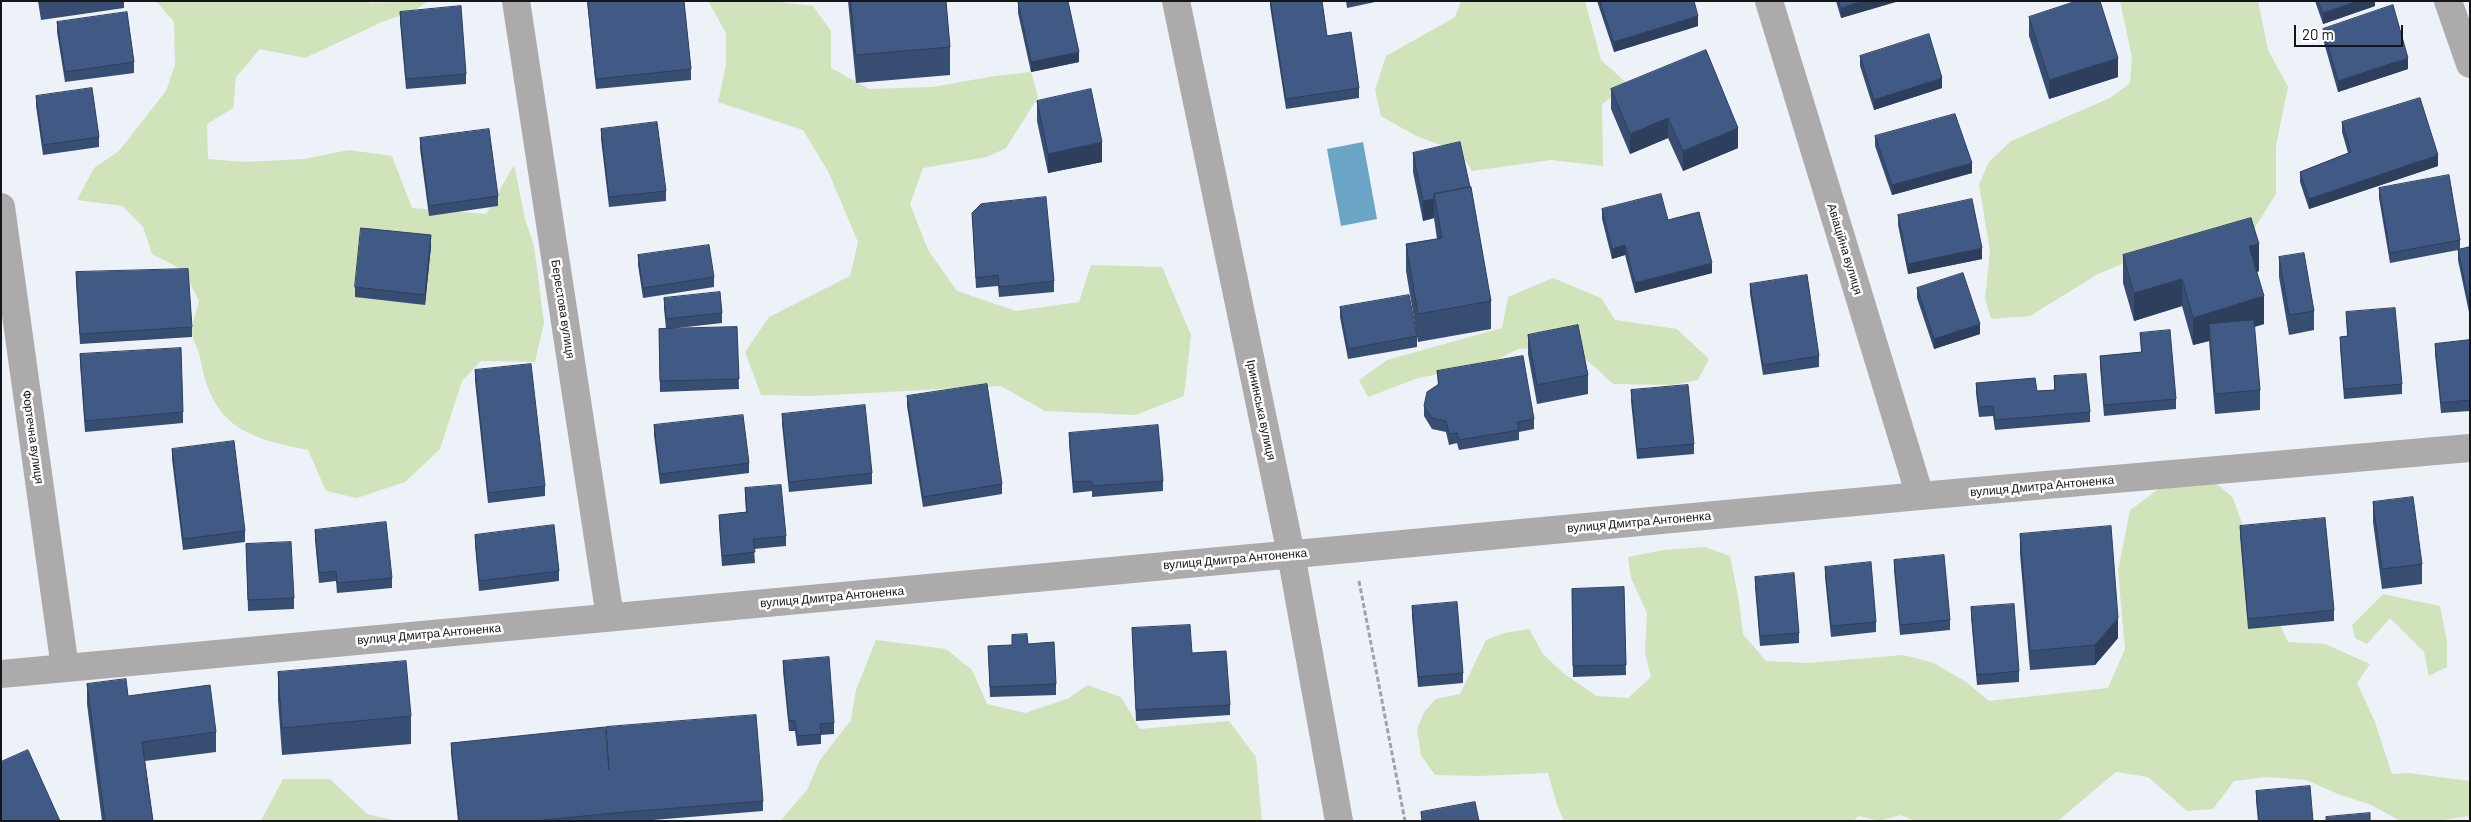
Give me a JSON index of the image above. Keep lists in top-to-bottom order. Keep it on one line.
{"streets":{"street":["Авіаційна вулиця","Берестова вулиця","Ірининська вулиця","Фортечна вулиця","вулиця Дмитра Антоненка"]},"crossings":[["Авіаційна вулиця","вулиця Дмитра Антоненка"],["Берестова вулиця","вулиця Дмитра Антоненка"],["Ірининська вулиця","вулиця Дмитра Антоненка"],["Фортечна вулиця","вулиця Дмитра Антоненка"]],"scale_bar":"20 m"}
